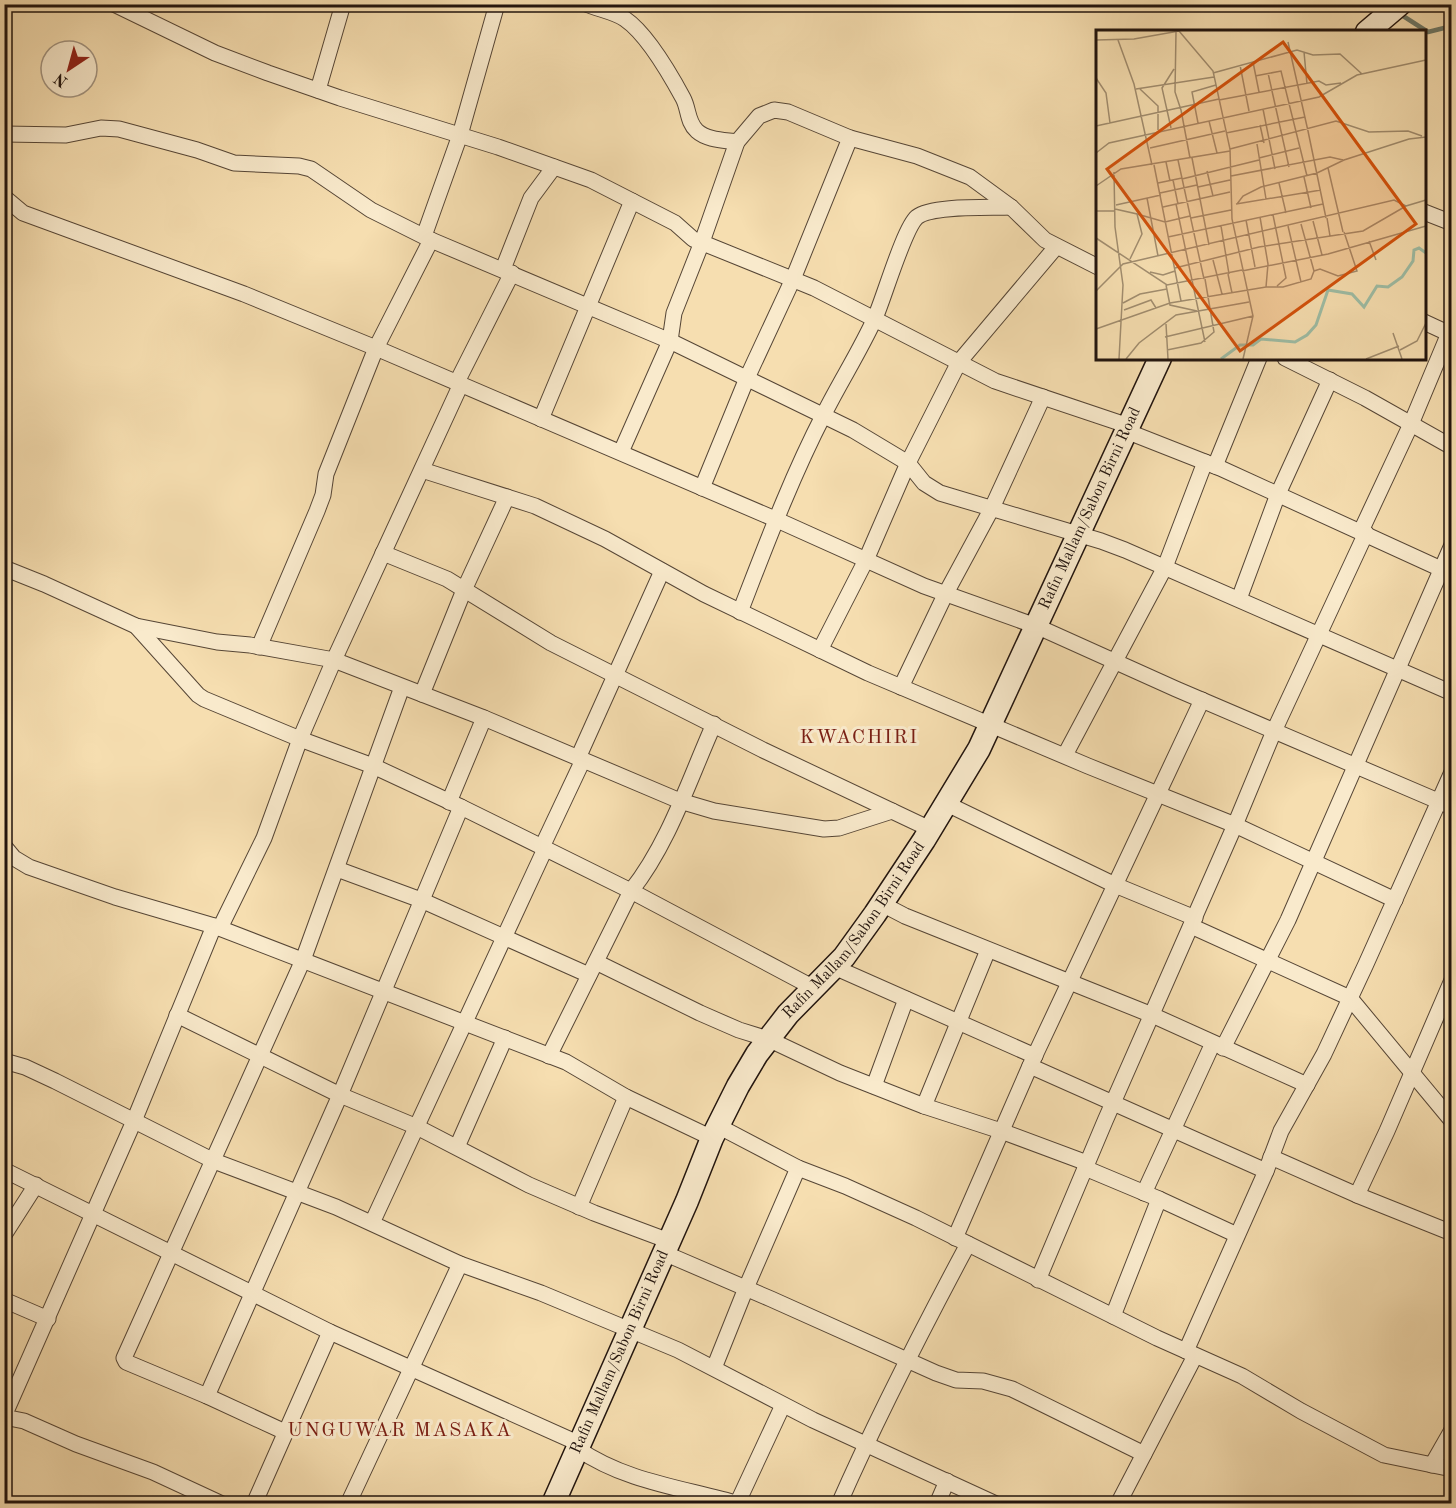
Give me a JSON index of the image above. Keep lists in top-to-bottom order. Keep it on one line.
{"streets":{"street":["Rafin Mallam/Sabon Birni Road"]},"districts":["KWACHIRI","UNGUWAR MASAKA"],"north":"bottom left"}
